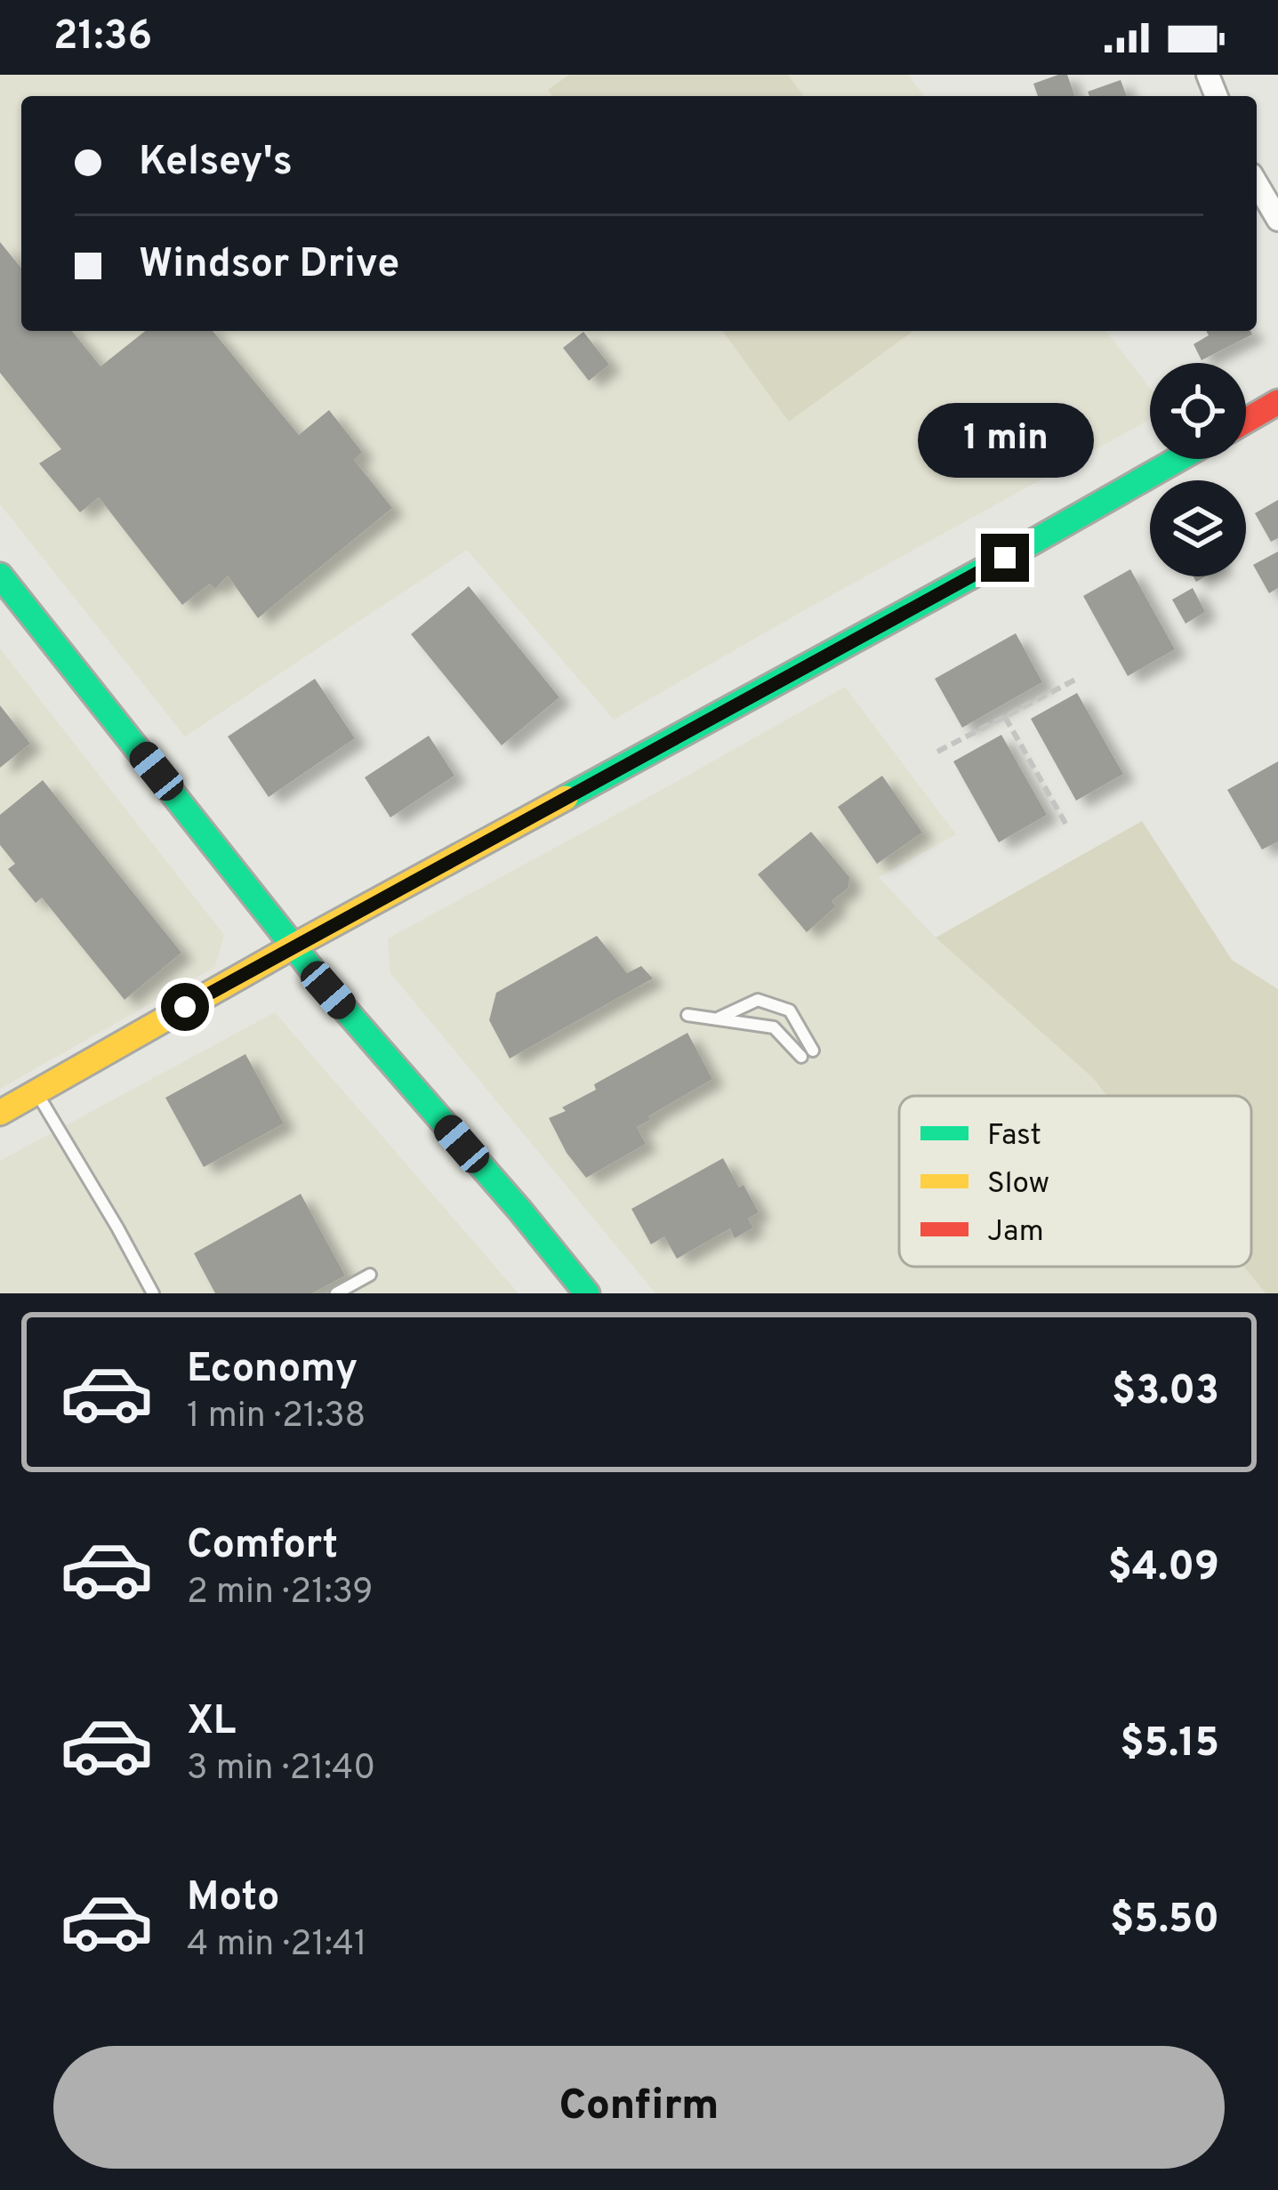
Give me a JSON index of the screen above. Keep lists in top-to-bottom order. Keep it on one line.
{"legend":["Fast","Slow","Jam"],"page":{"status":"21:36","banner":["Kelsey's","Windsor Drive"],"bubble":"1 min","list":[{"name":"Economy","note":"1 min · 21:38","value":"$3.03"},{"name":"Comfort","note":"2 min · 21:39","value":"$4.09"},{"name":"XL","note":"3 min · 21:40","value":"$5.15"},{"name":"Moto","note":"4 min · 21:41","value":"$5.50"}],"buttons":"Confirm"}}
